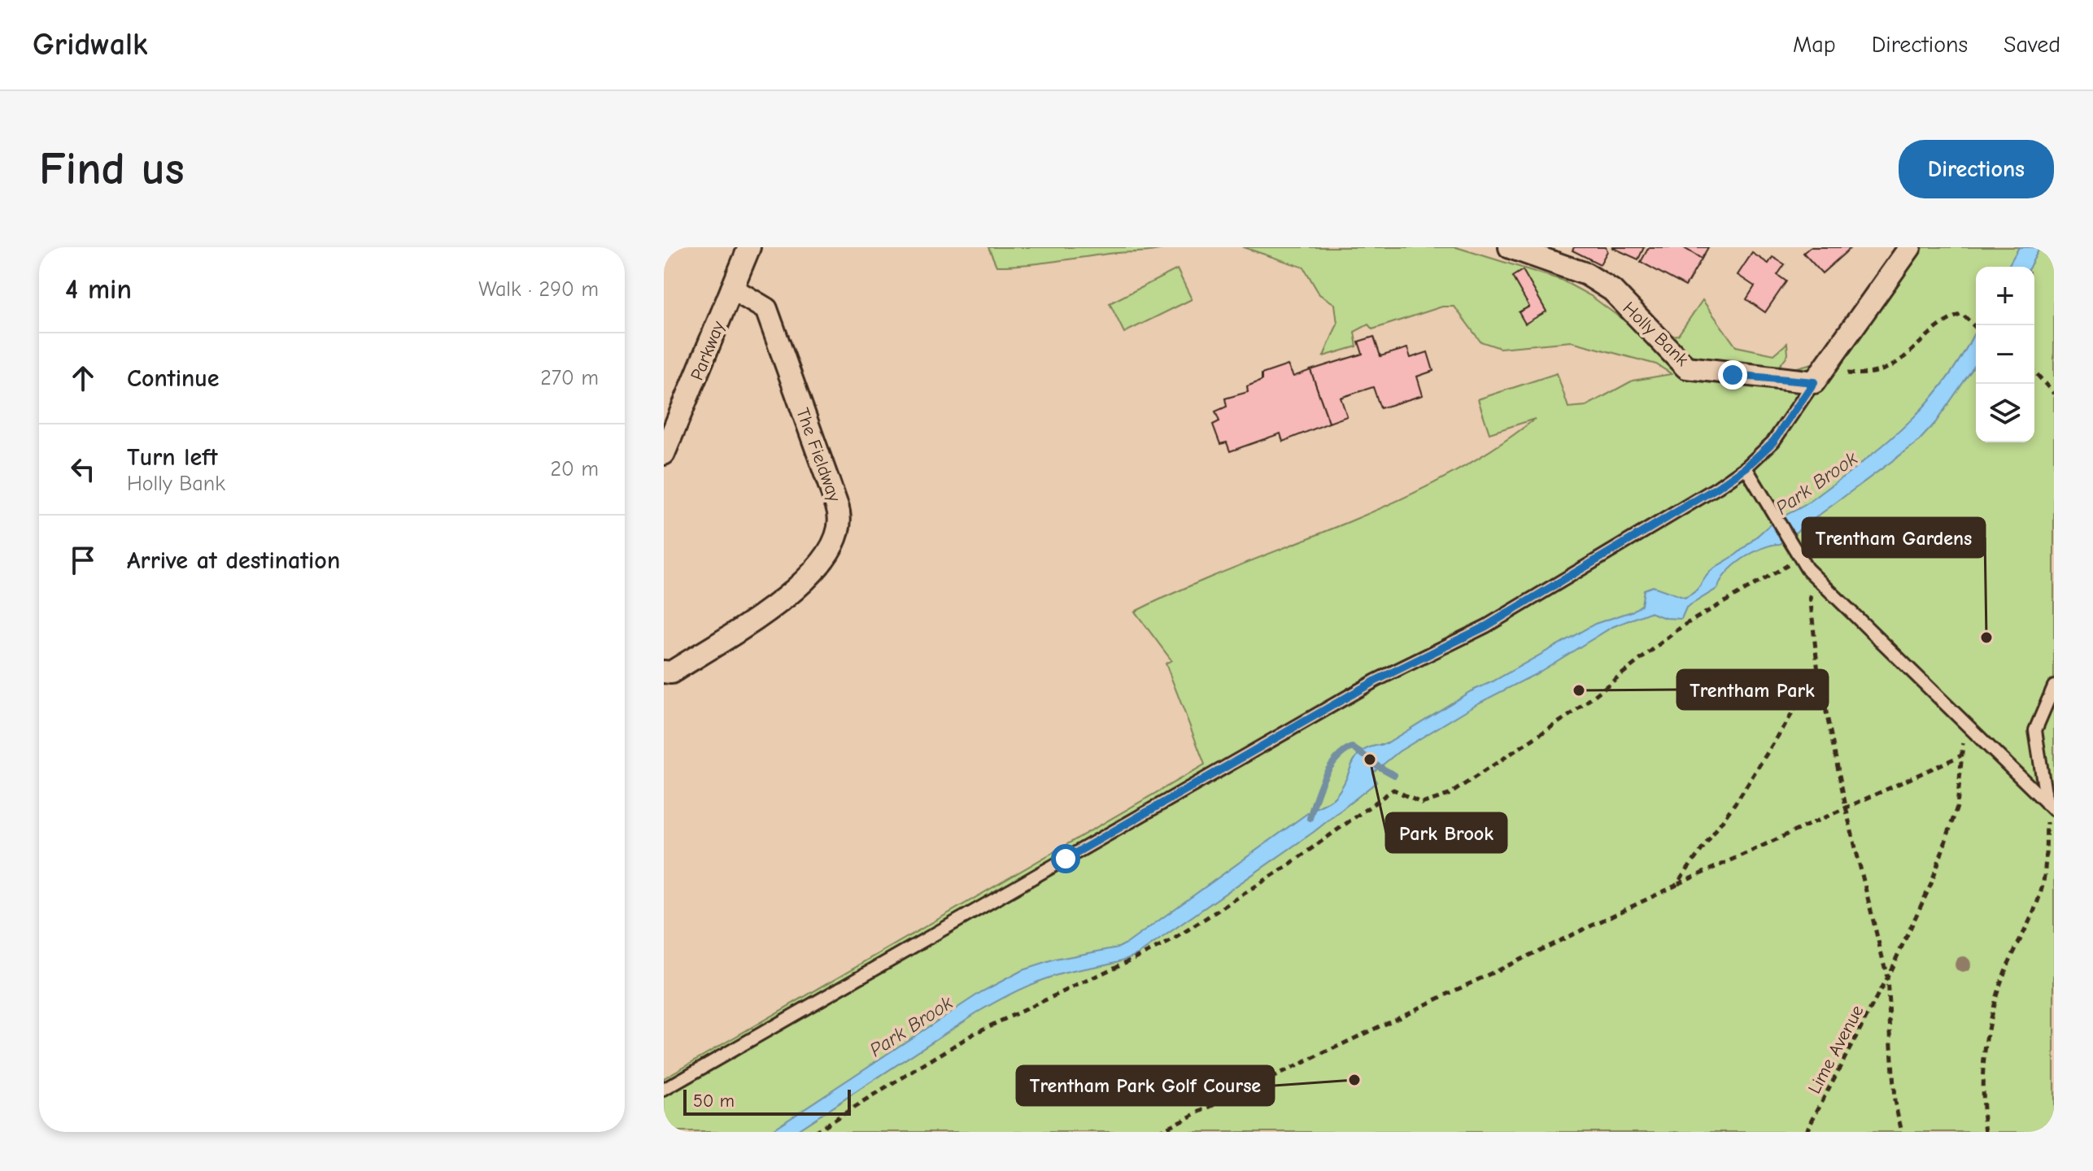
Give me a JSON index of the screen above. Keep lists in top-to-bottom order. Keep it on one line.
{"streets":{"street":["Holly Bank","Parkway","The Fieldway"],"path":["Lime Avenue"]},"crossings":[["Parkway","The Fieldway"]],"water":["Park Brook"],"places":["Trentham Gardens","Trentham Park","Park Brook","Trentham Park Golf Course"],"scale_bar":"50 m","page":{"header":"Gridwalk","nav":["Map","Directions","Saved"],"buttons":"Directions","title":"Find us","heading":["4 min","Walk · 290 m"],"map_buttons":["+","−"],"list":[["Continue","270 m"],["Turn left","Holly Bank","20 m"],"Arrive at destination"],"scale":"50 m"}}
